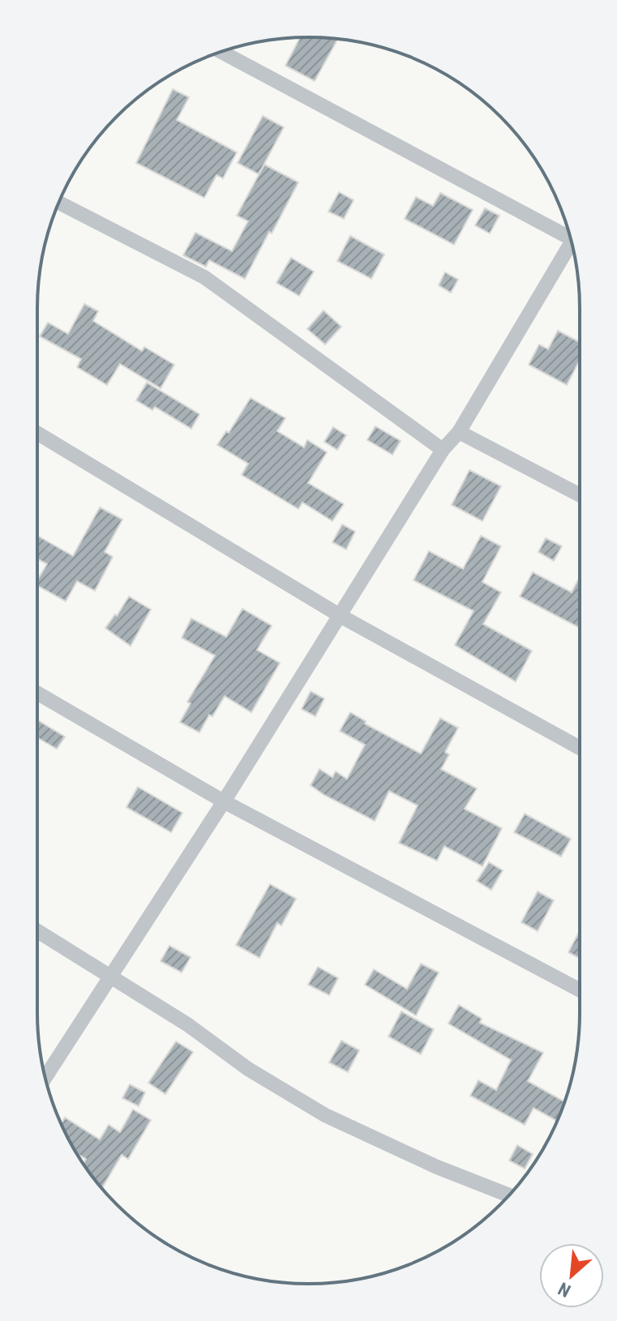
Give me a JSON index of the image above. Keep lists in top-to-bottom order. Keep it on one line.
{"north":"bottom left"}
